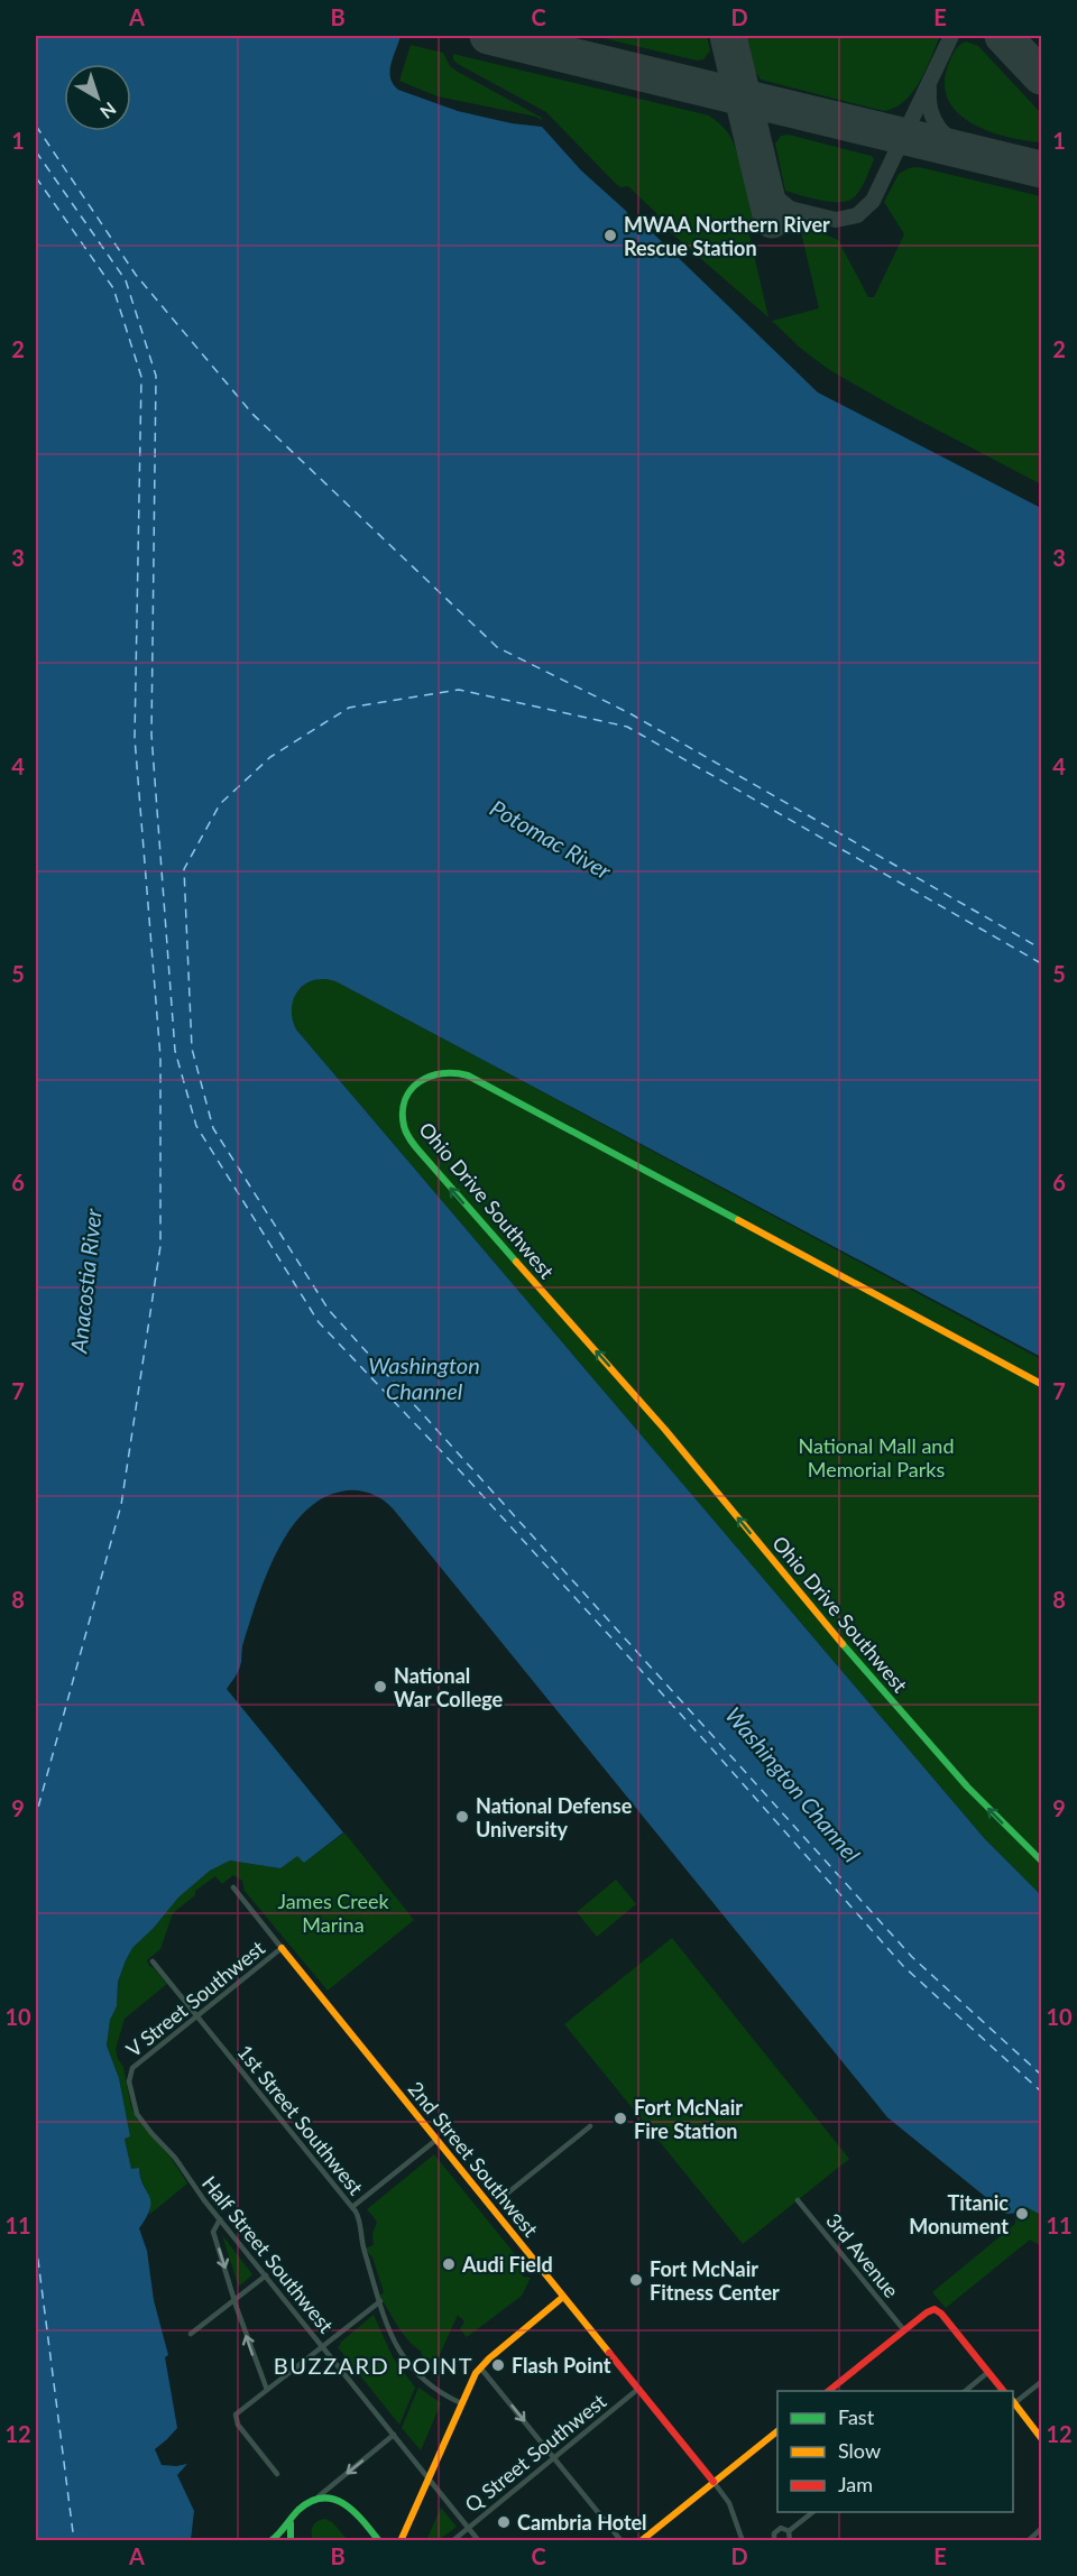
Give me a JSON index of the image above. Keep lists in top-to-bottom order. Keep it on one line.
{"streets":{"street":["Ohio Drive Southwest","V Street Southwest","1st Street Southwest","2nd Street Southwest","Half Street Southwest","3rd Avenue","Q Street Southwest"]},"crossings":[["V Street Southwest","1st Street Southwest"],["V Street Southwest","2nd Street Southwest"],["V Street Southwest","Half Street Southwest"],["2nd Street Southwest","Q Street Southwest"],["Half Street Southwest","Q Street Southwest"]],"districts":["BUZZARD POINT"],"water":["Potomac River","Anacostia River","Washington Channel"],"parks":["National Mall and Memorial Parks","James Creek Marina"],"places":["MWAA Northern River Rescue Station","National War College","National Defense University","Fort McNair Fire Station","Titanic Monument","Audi Field","Fort McNair Fitness Center","Flash Point","Cambria Hotel"],"legend":["Fast","Slow","Jam"],"north":"bottom right","grid":{"columns":["A","B","C","D","E"],"rows":["1","2","3","4","5","6","7","8","9","10","11","12"]}}
